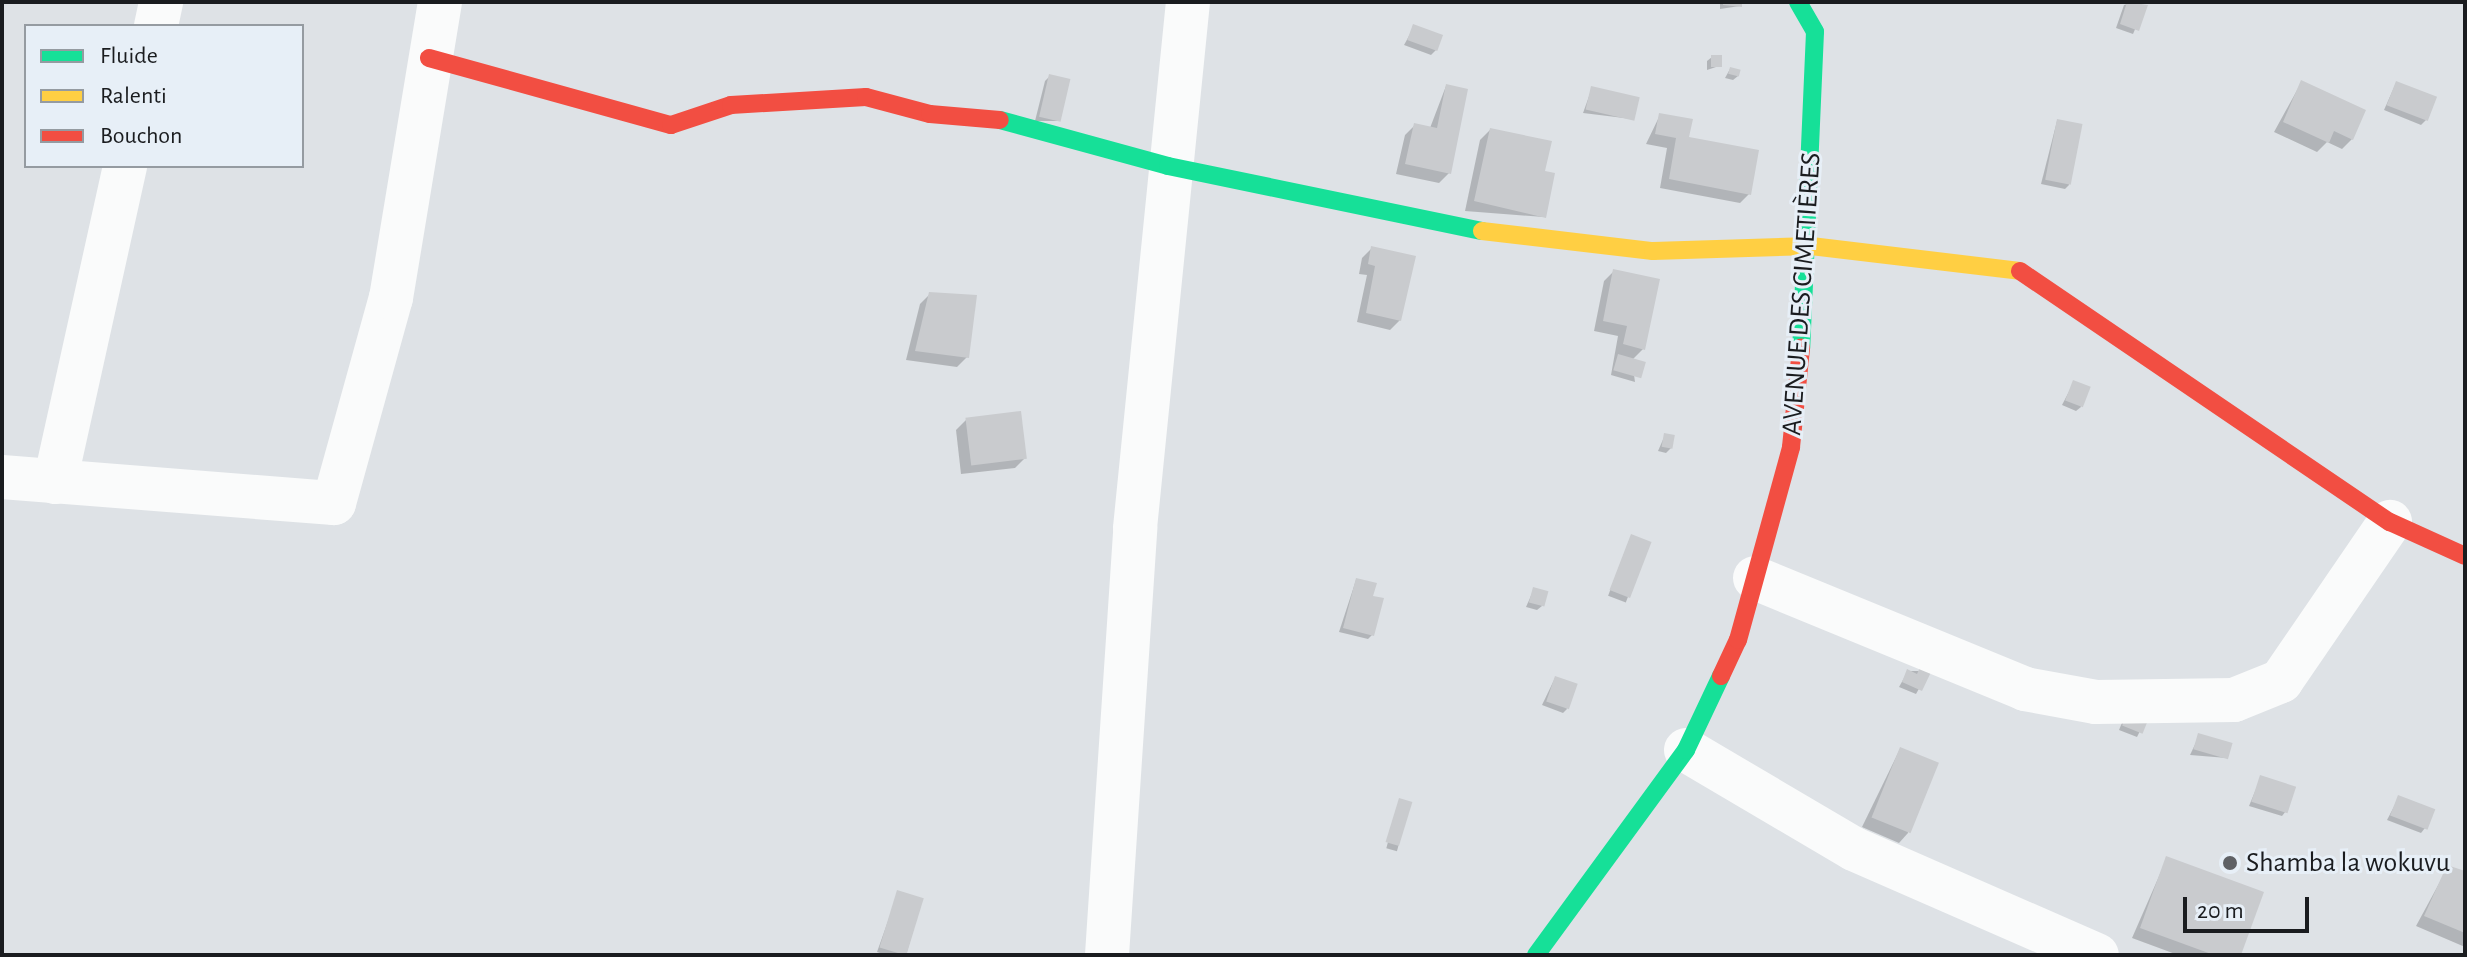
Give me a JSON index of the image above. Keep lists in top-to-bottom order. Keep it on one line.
{"streets":{"street":["AVENUE DES CIMETIÈRES"]},"places":["Shamba la wokuvu"],"legend":["Fluide","Ralenti","Bouchon"],"scale_bar":"20 m"}
